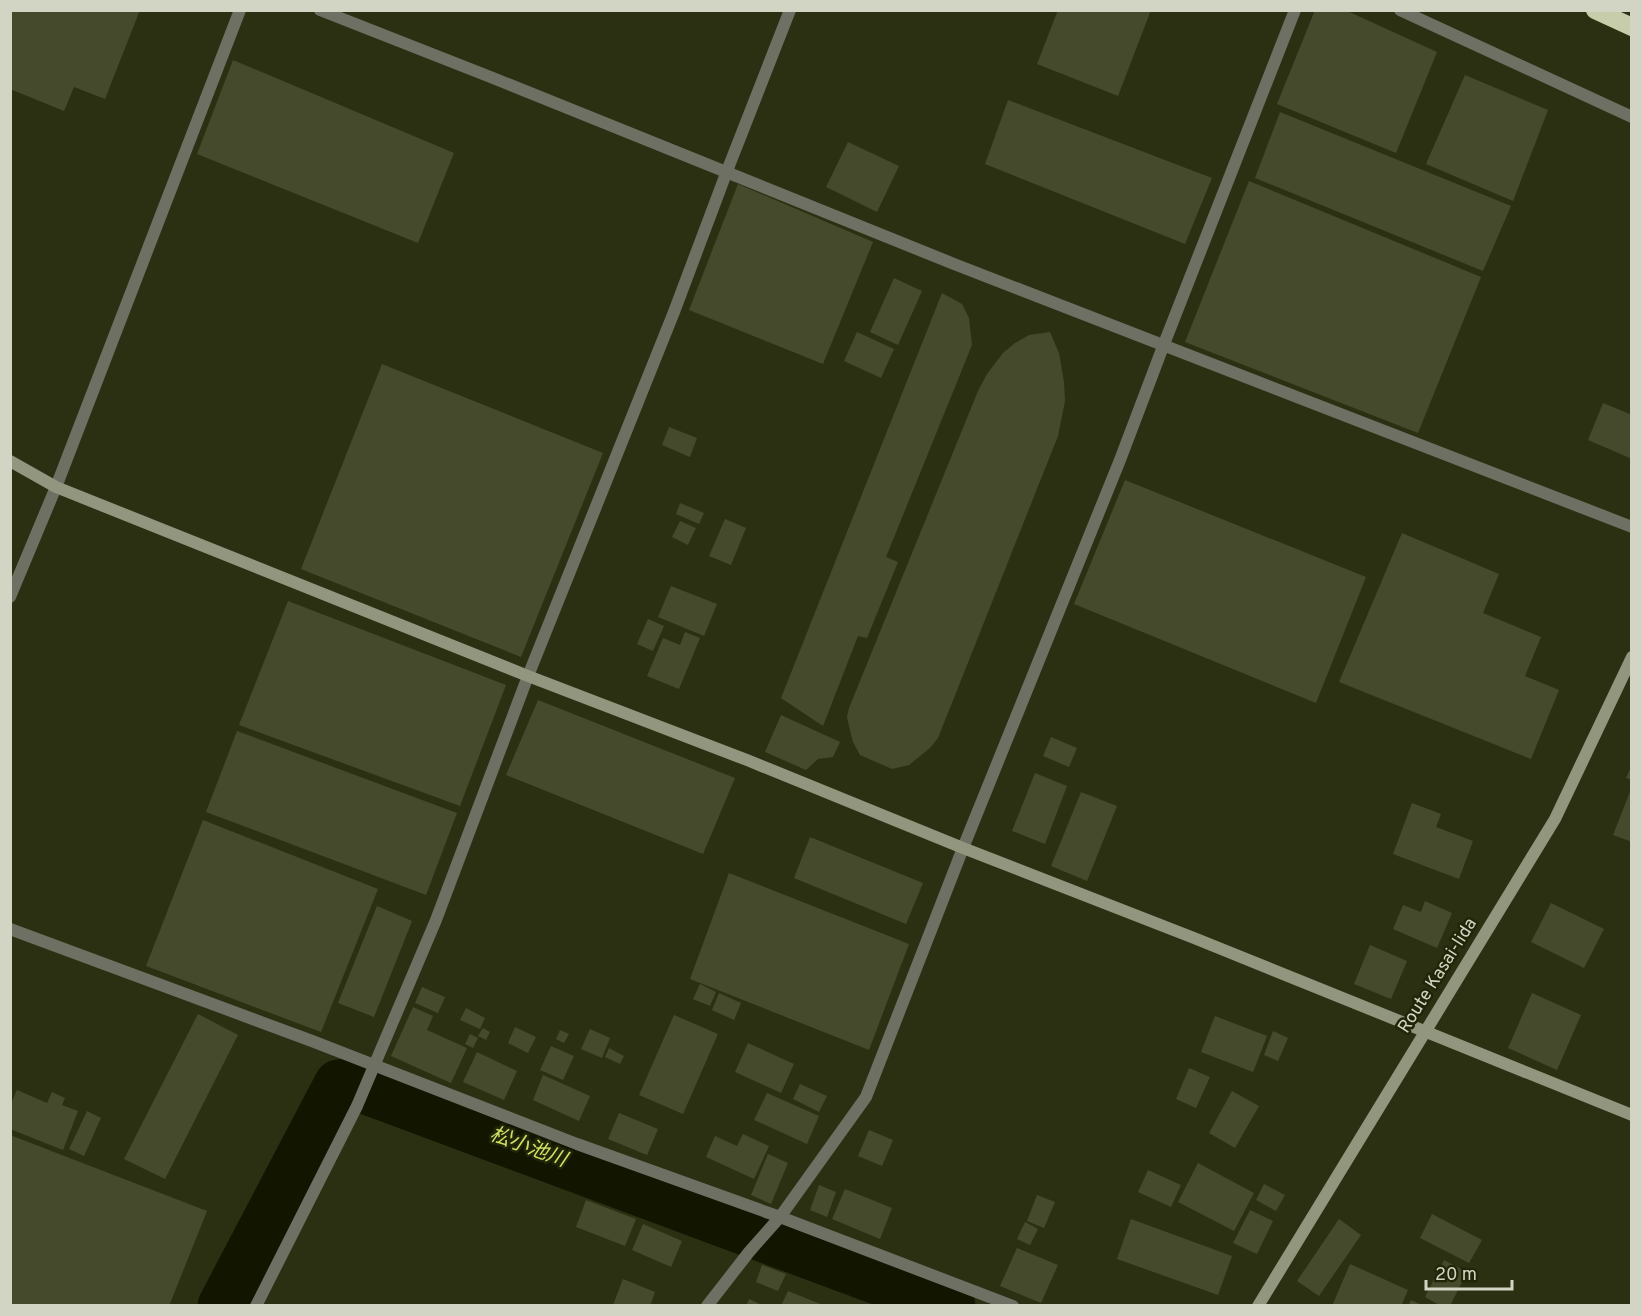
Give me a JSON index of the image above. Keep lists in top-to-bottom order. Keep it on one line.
{"streets":{"street":["Route Kasai-Iida"]},"water":["松小池川"],"scale_bar":"20 m"}
